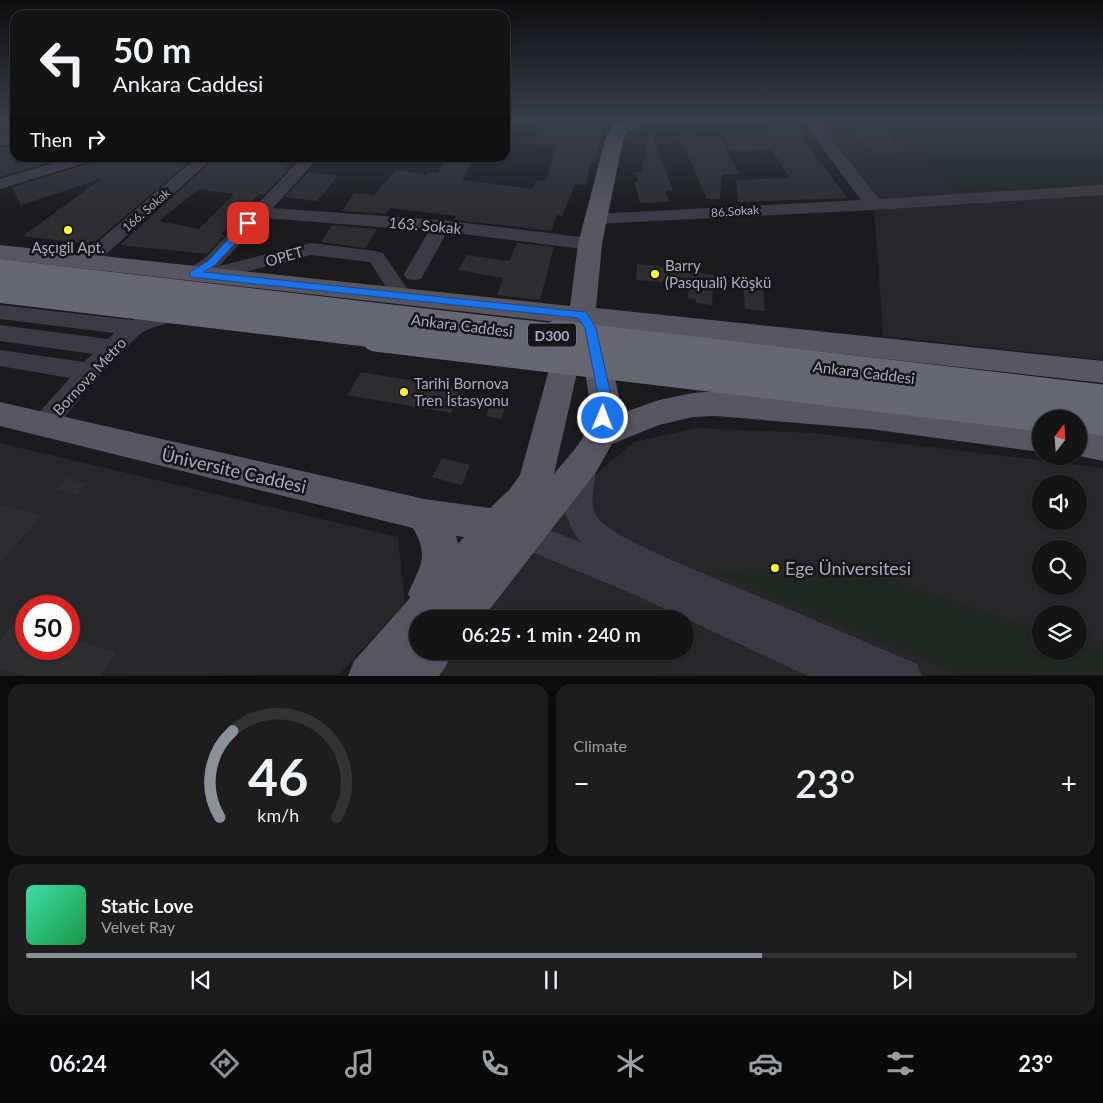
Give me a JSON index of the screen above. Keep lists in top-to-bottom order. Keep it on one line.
{"streets":{"highway":["Ankara Caddesi","D300"],"main road":["Üniversite Caddesi"],"street":["166. Sokak","86.Sokak","163. Sokak","OPET","Bornova Metro"]},"crossings":[["166. Sokak","Ankara Caddesi"],["163. Sokak","Bornova Metro"],["OPET","Ankara Caddesi"],["OPET","Bornova Metro"],["Ankara Caddesi","Bornova Metro"],["Bornova Metro","Üniversite Caddesi"]],"places":["Aşçıgil Apt.","Barry (Pasquali) Köşkü","Tarihi Bornova Tren İstasyonu","Ege Üniversitesi"],"north":"top","page":{"turn":["50 m","Ankara Caddesi"],"then":"Then","limit":"50","trip":"06:25 · 1 min · 240 m","tile":"Climate","heat":["−","23°","+"],"song":["Static Love","Velvet Ray"],"tabs":["06:24","23°"],"gauge":["46","km/h"]}}
